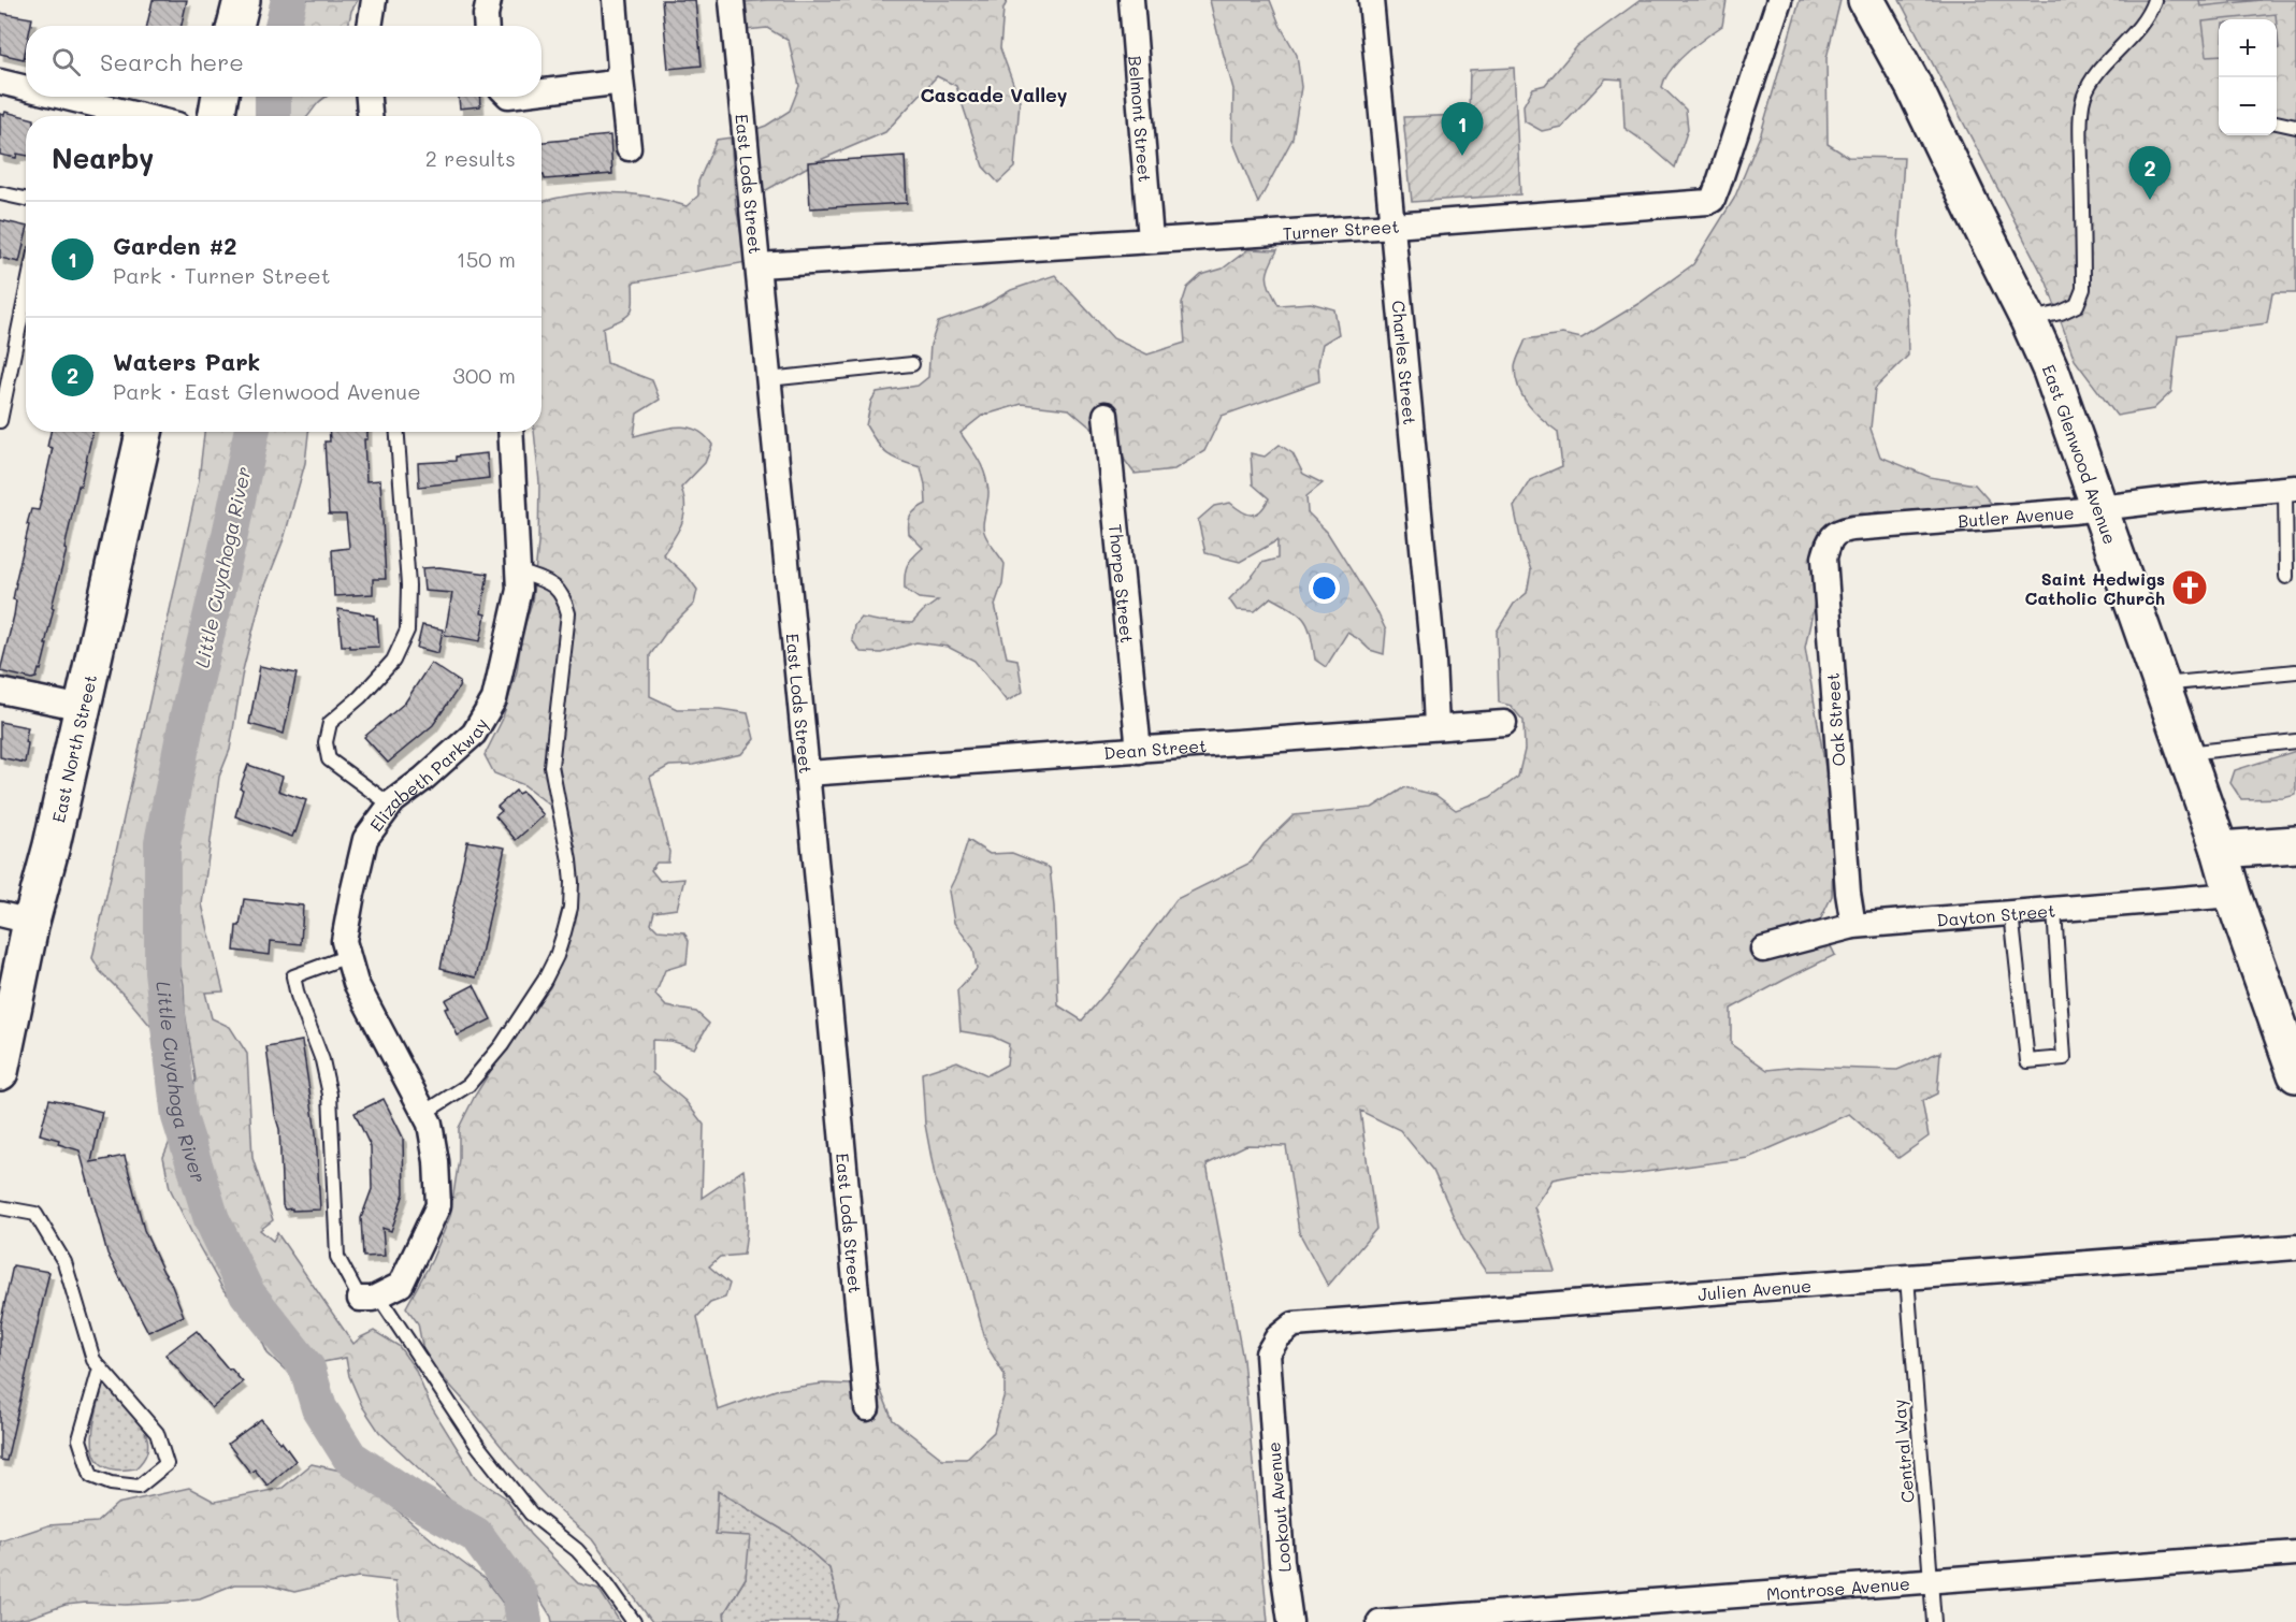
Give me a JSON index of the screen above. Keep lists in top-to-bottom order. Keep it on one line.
{"streets":{"street":["Belmont Street","East Lods Street","Turner Street","Charles Street","East Glenwood Avenue","Butler Avenue","Thorpe Street","Oak Street","East North Street","Dean Street","Elizabeth Parkway","Dayton Street","Julien Avenue","Lookout Avenue","Montrose Avenue"],"lane":["Central Way"]},"crossings":[["Belmont Street","Turner Street"],["East Lods Street","Turner Street"],["East Lods Street","Dean Street"],["Turner Street","Charles Street"],["Charles Street","Dean Street"],["East Glenwood Avenue","Butler Avenue"],["East Glenwood Avenue","Dayton Street"],["Butler Avenue","Oak Street"],["Thorpe Street","Dean Street"],["Oak Street","Dayton Street"],["Julien Avenue","Central Way"],["Julien Avenue","Lookout Avenue"],["Central Way","Montrose Avenue"]],"districts":["Cascade Valley"],"water":["Little Cuyahoga River"],"places":{"church":["Saint Hedwigs Catholic Church"]},"page":{"map_buttons":["+","−"],"search":"Search here","pins":["1","2"],"heading":["Nearby","2 results"],"list":[{"mark":"1","name":"Garden #2","note":"Park · Turner Street","value":"150 m"},{"mark":"2","name":"Waters Park","note":"Park · East Glenwood Avenue","value":"300 m"}]}}
